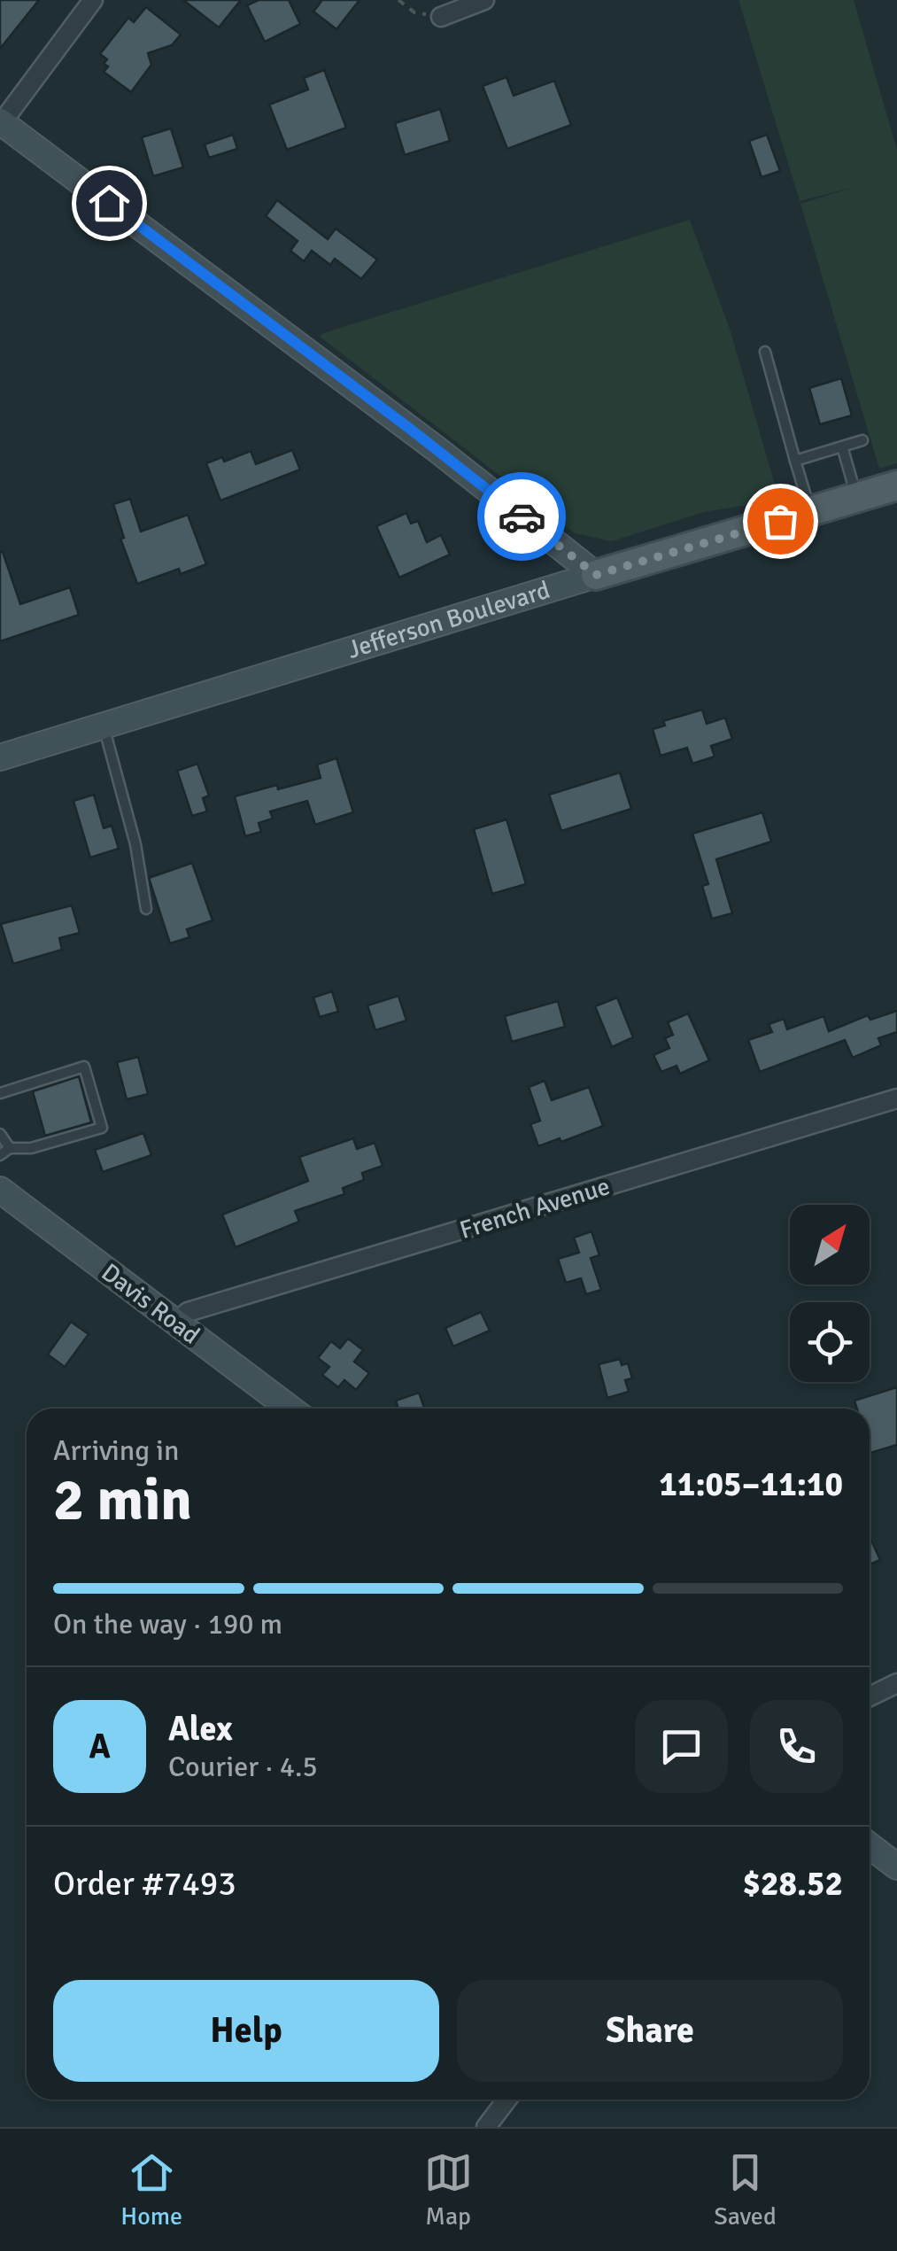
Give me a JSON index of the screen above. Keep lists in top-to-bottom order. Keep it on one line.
{"streets":{"main road":["Jefferson Boulevard"],"street":["French Avenue","Davis Road"]},"crossings":[["French Avenue","Davis Road"]],"north":"top right","page":{"heading":["2 min","Arriving in","11:05–11:10"],"panel":["Alex","Courier · 4.5","Order #7493","$28.52"],"bar":"On the way · 190 m","round":"A","buttons":["Help","Share"],"tabs":["Home","Map","Saved"]}}
